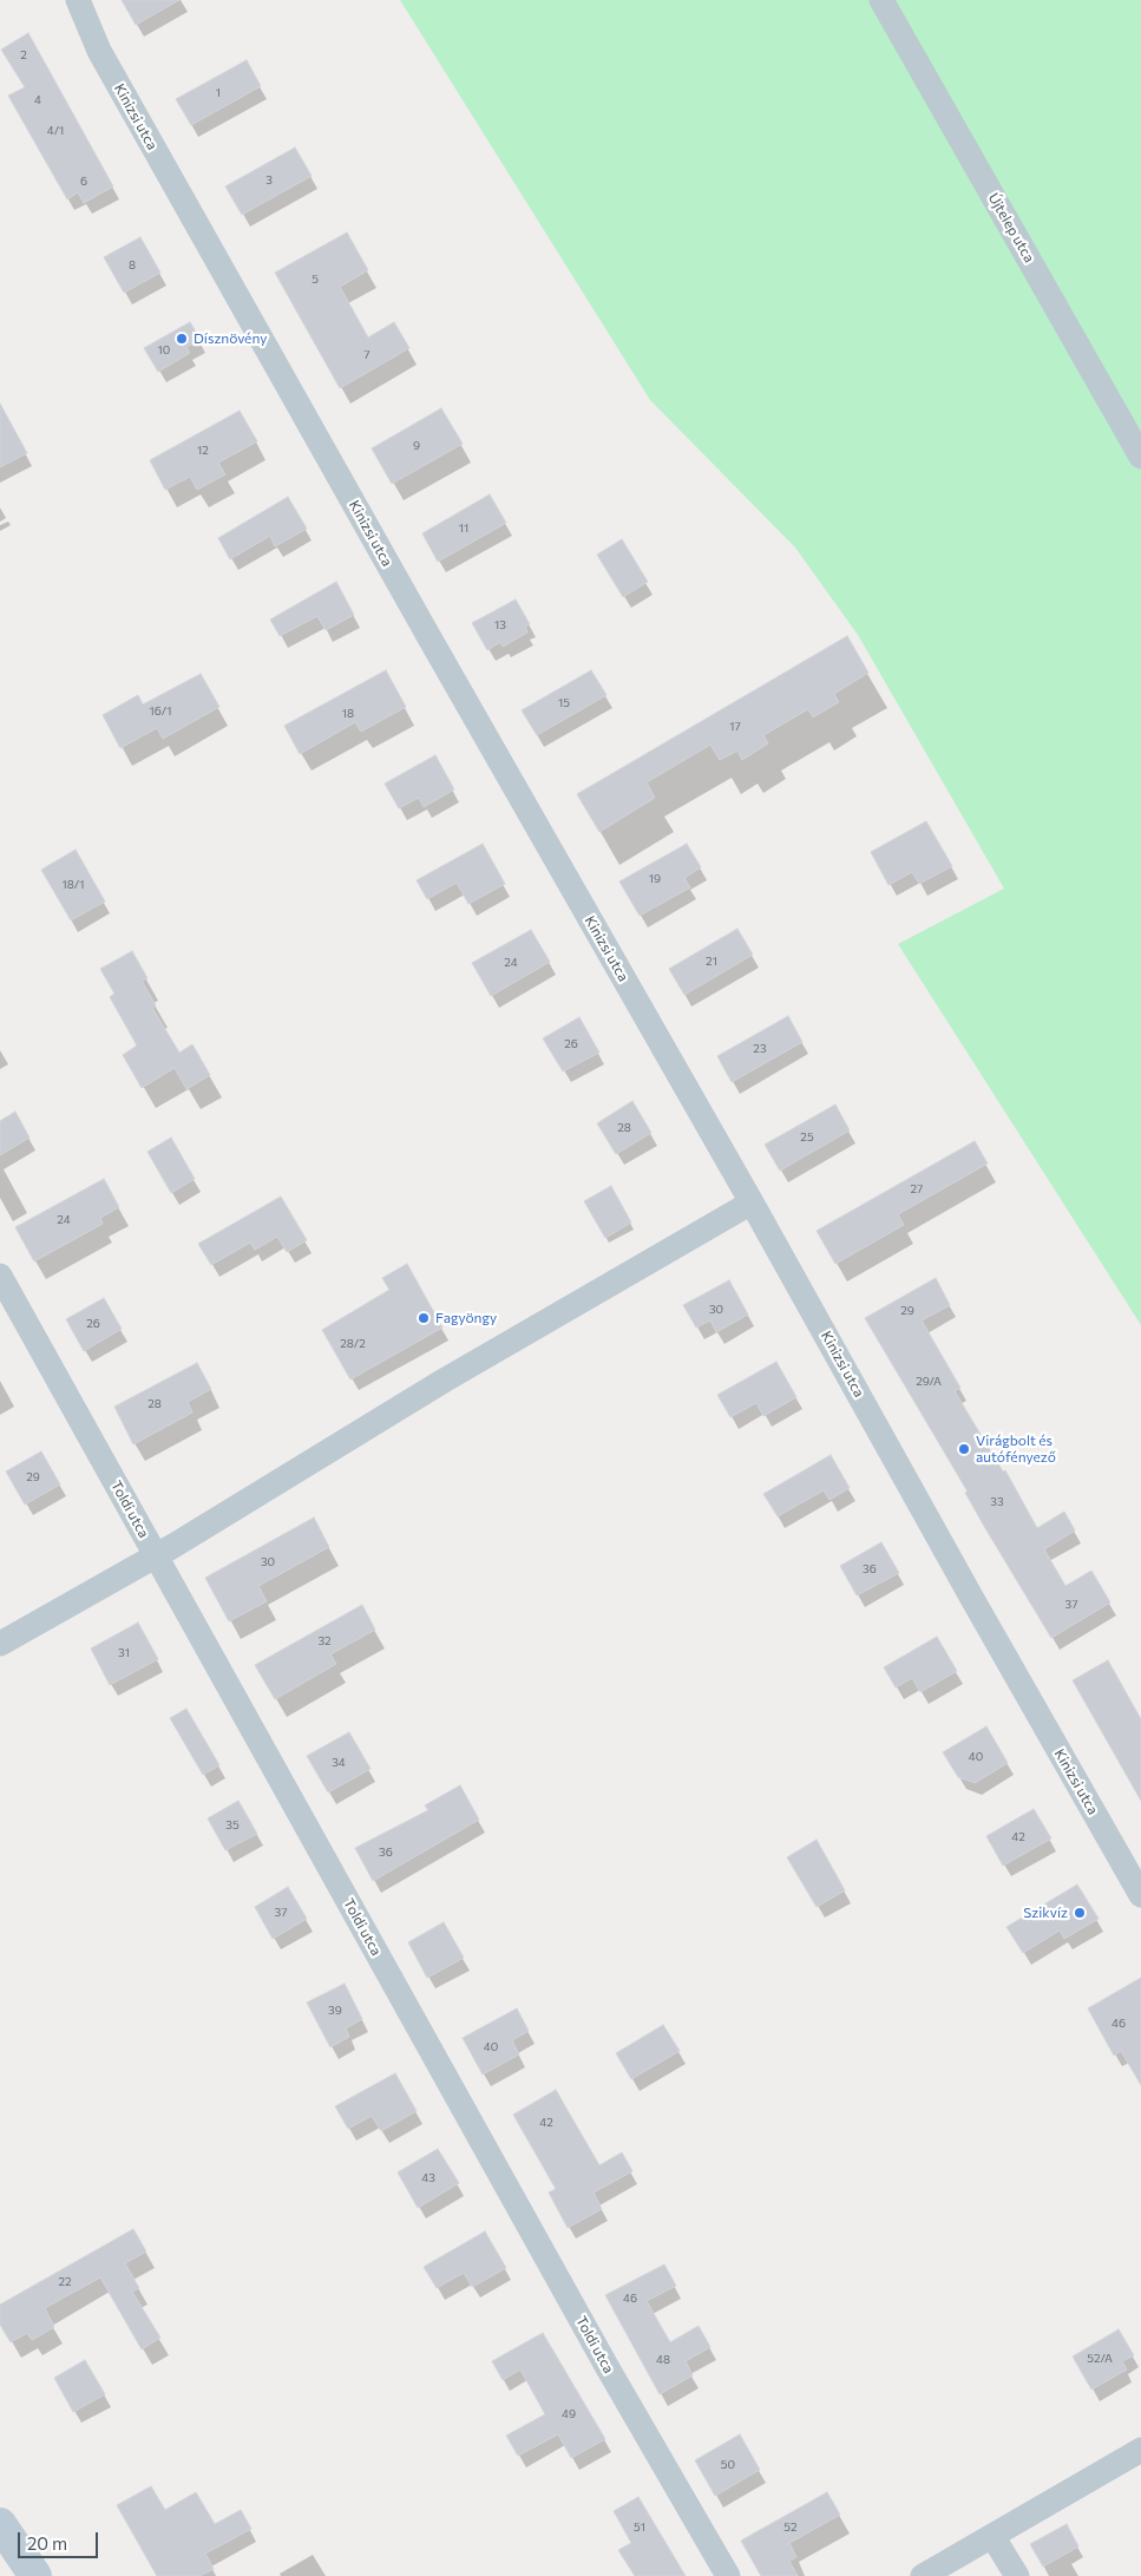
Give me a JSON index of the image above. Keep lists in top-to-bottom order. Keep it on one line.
{"streets":{"street":["Kinizsi utca","Újtelep utca","Toldi utca"]},"places":["Dísznövény","Fagyöngy","Virágbolt és autófényező","Szikvíz"],"house_numbers":["2","1","4","4/1","3","6","8","5","10","7","9","12","11","13","15","16/1","18","17","19","18/1","21","24","26","23","28","25","27","24","30","29","26","28/2","29/A","28","29","33","30","36","37","32","31","40","34","35","42","36","37","39","46","40","42","43","22","46","52/A","48","49","50","51","52"],"scale_bar":"20 m"}
